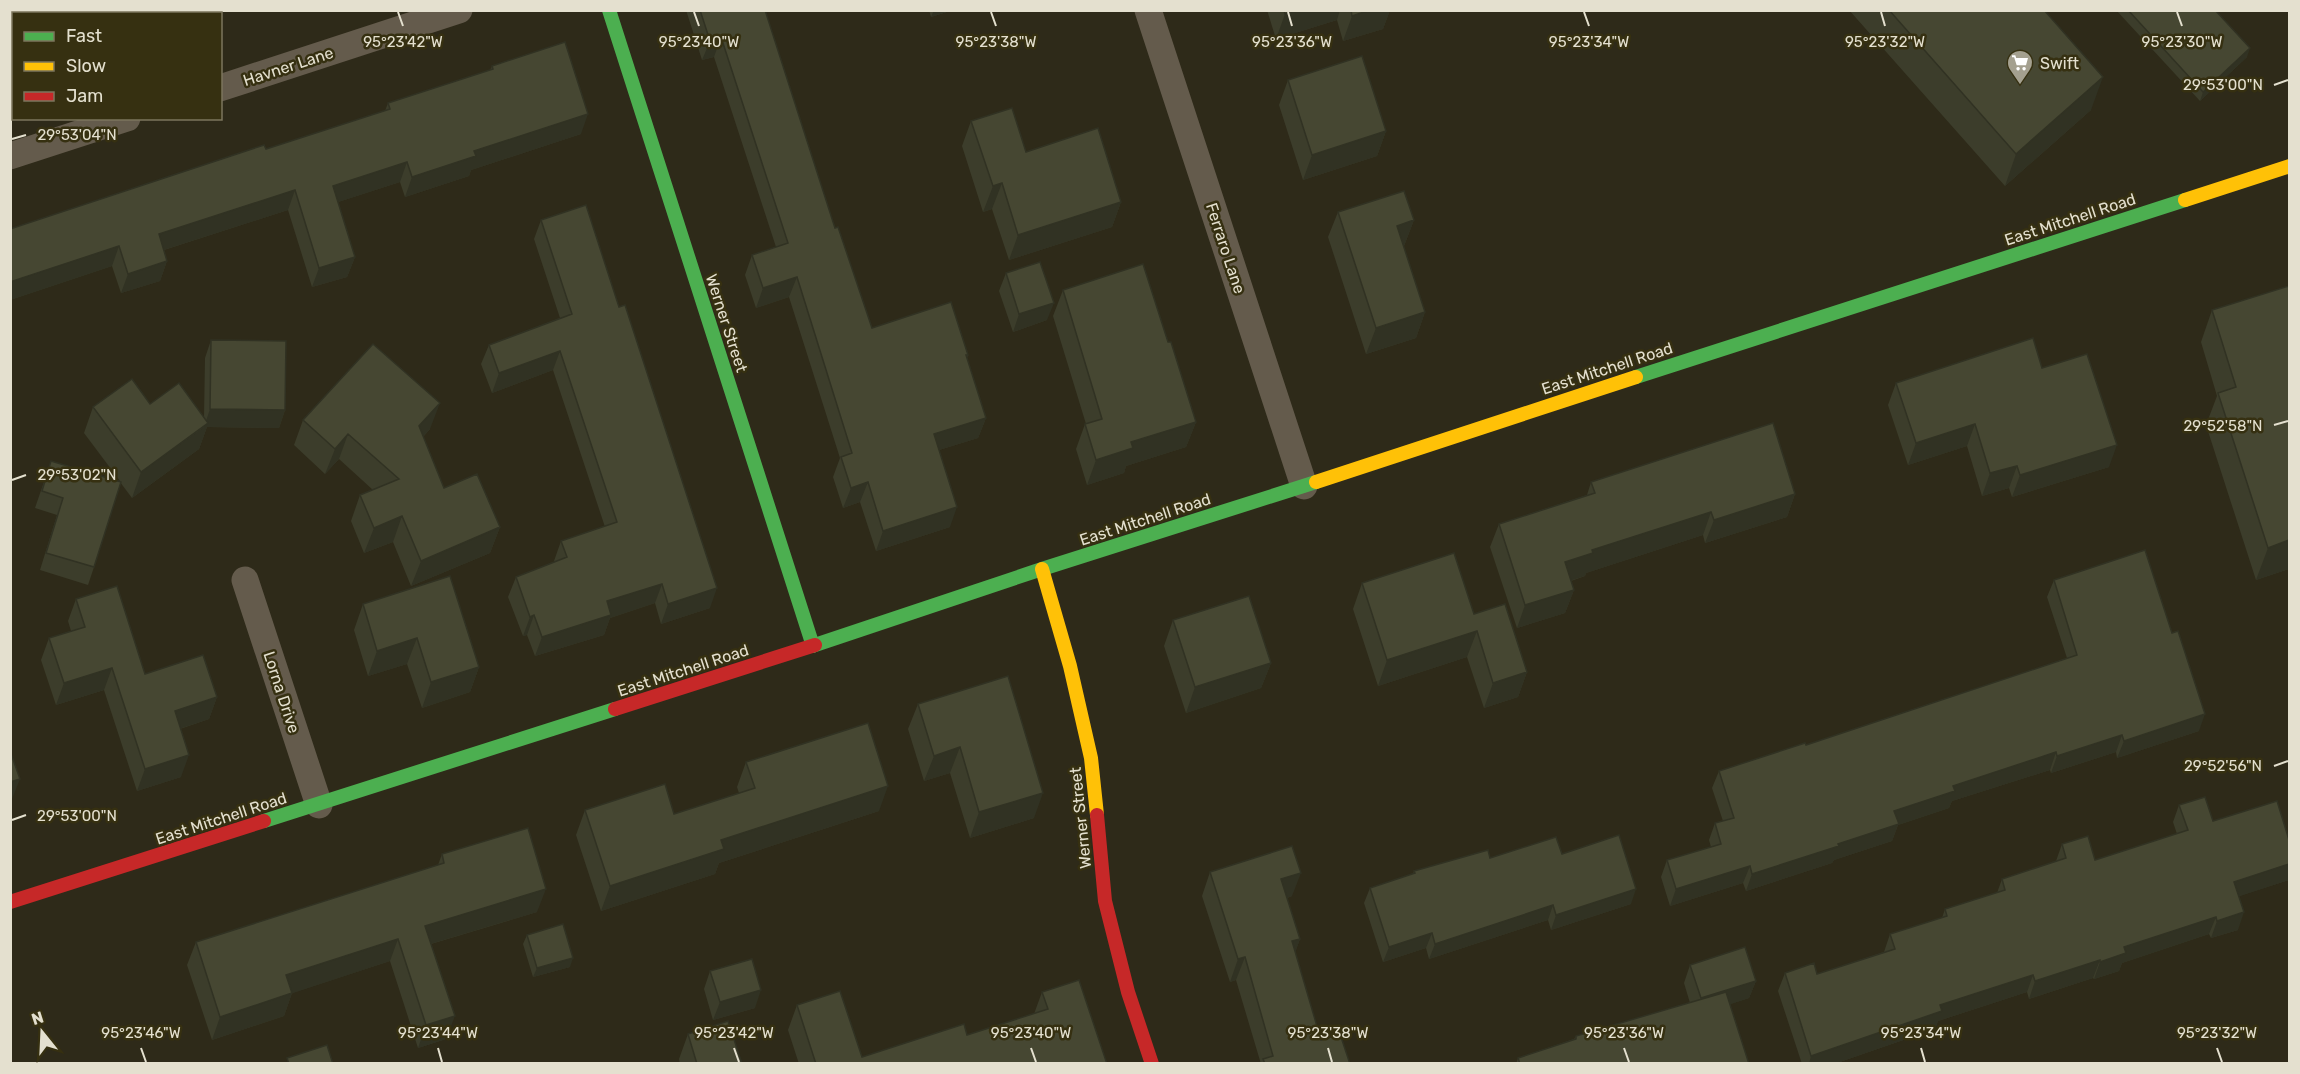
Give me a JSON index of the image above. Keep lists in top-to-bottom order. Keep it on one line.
{"streets":{"street":["Havner Lane","East Mitchell Road","Ferraro Lane","Werner Street","Lorna Drive"]},"crossings":[["East Mitchell Road","Ferraro Lane"],["East Mitchell Road","Werner Street"],["East Mitchell Road","Lorna Drive"]],"places":{"supermarket":["Swift"]},"legend":["Fast","Slow","Jam"],"north":"top","coordinates":["95°23'42\"W","95°23'40\"W","95°23'38\"W","95°23'36\"W","95°23'34\"W","95°23'32\"W","95°23'30\"W","29°53'00\"N","29°53'04\"N","29°52'58\"N","29°53'02\"N","29°52'56\"N","95°23'46\"W","95°23'44\"W"]}
